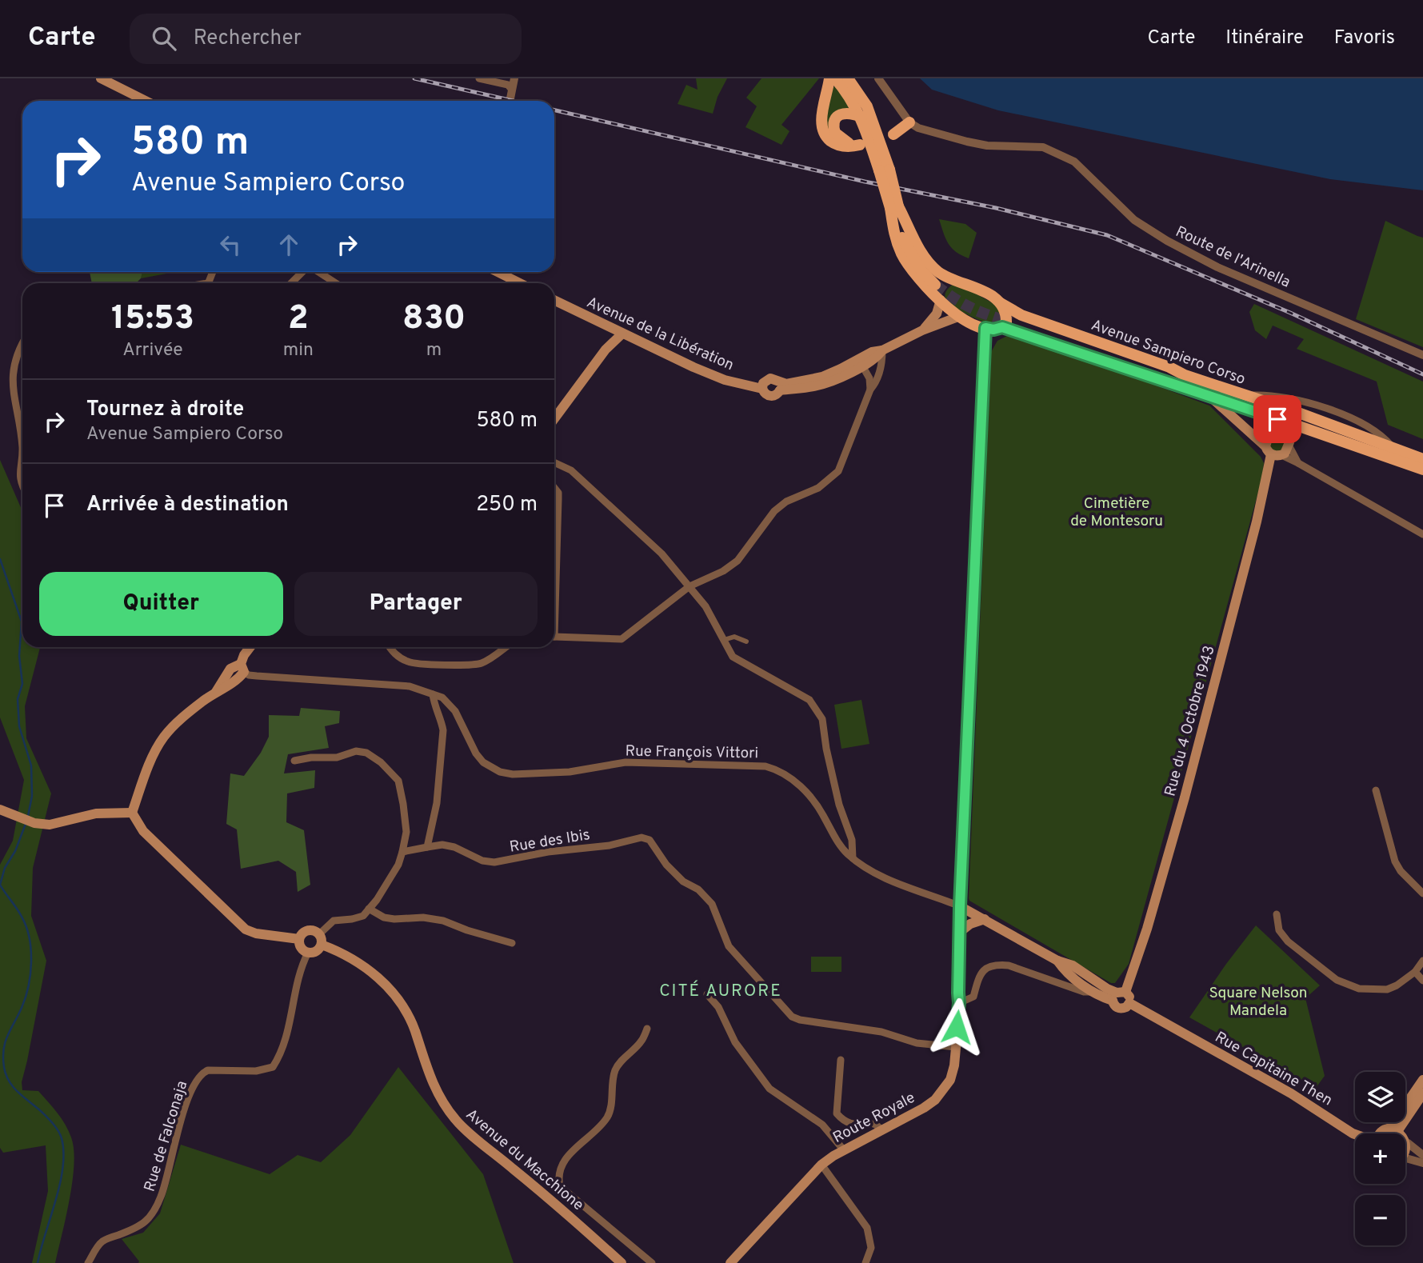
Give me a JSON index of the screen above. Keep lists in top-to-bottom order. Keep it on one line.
{"streets":{"main road":["Avenue de la Libération","Avenue Sampiero Corso","Rue du 4 Octobre 1943","Rue Capitaine Then","Route Royale","Avenue du Macchione"],"street":["Route de l'Arinella","Rue François Vittori","Rue des Ibis","Rue de Falconaja"]},"crossings":[["Rue François Vittori","Route Royale"],["Rue des Ibis","Route Royale"],["Rue de Falconaja","Avenue du Macchione"]],"districts":["CITÉ AURORE"],"parks":["Cimetière de Montesoru","Square Nelson Mandela"],"page":{"header":"Carte","search":"Rechercher","nav":["Carte","Itinéraire","Favoris"],"turn":["580 m","Avenue Sampiero Corso"],"eta":["15:53","Arrivée","2","min","830","m"],"list":[{"name":"Tournez à droite","note":"Avenue Sampiero Corso","value":"580 m"},{"name":"Arrivée à destination","value":"250 m"}],"buttons":["Quitter","Partager"],"map_buttons":["+","−"]}}
